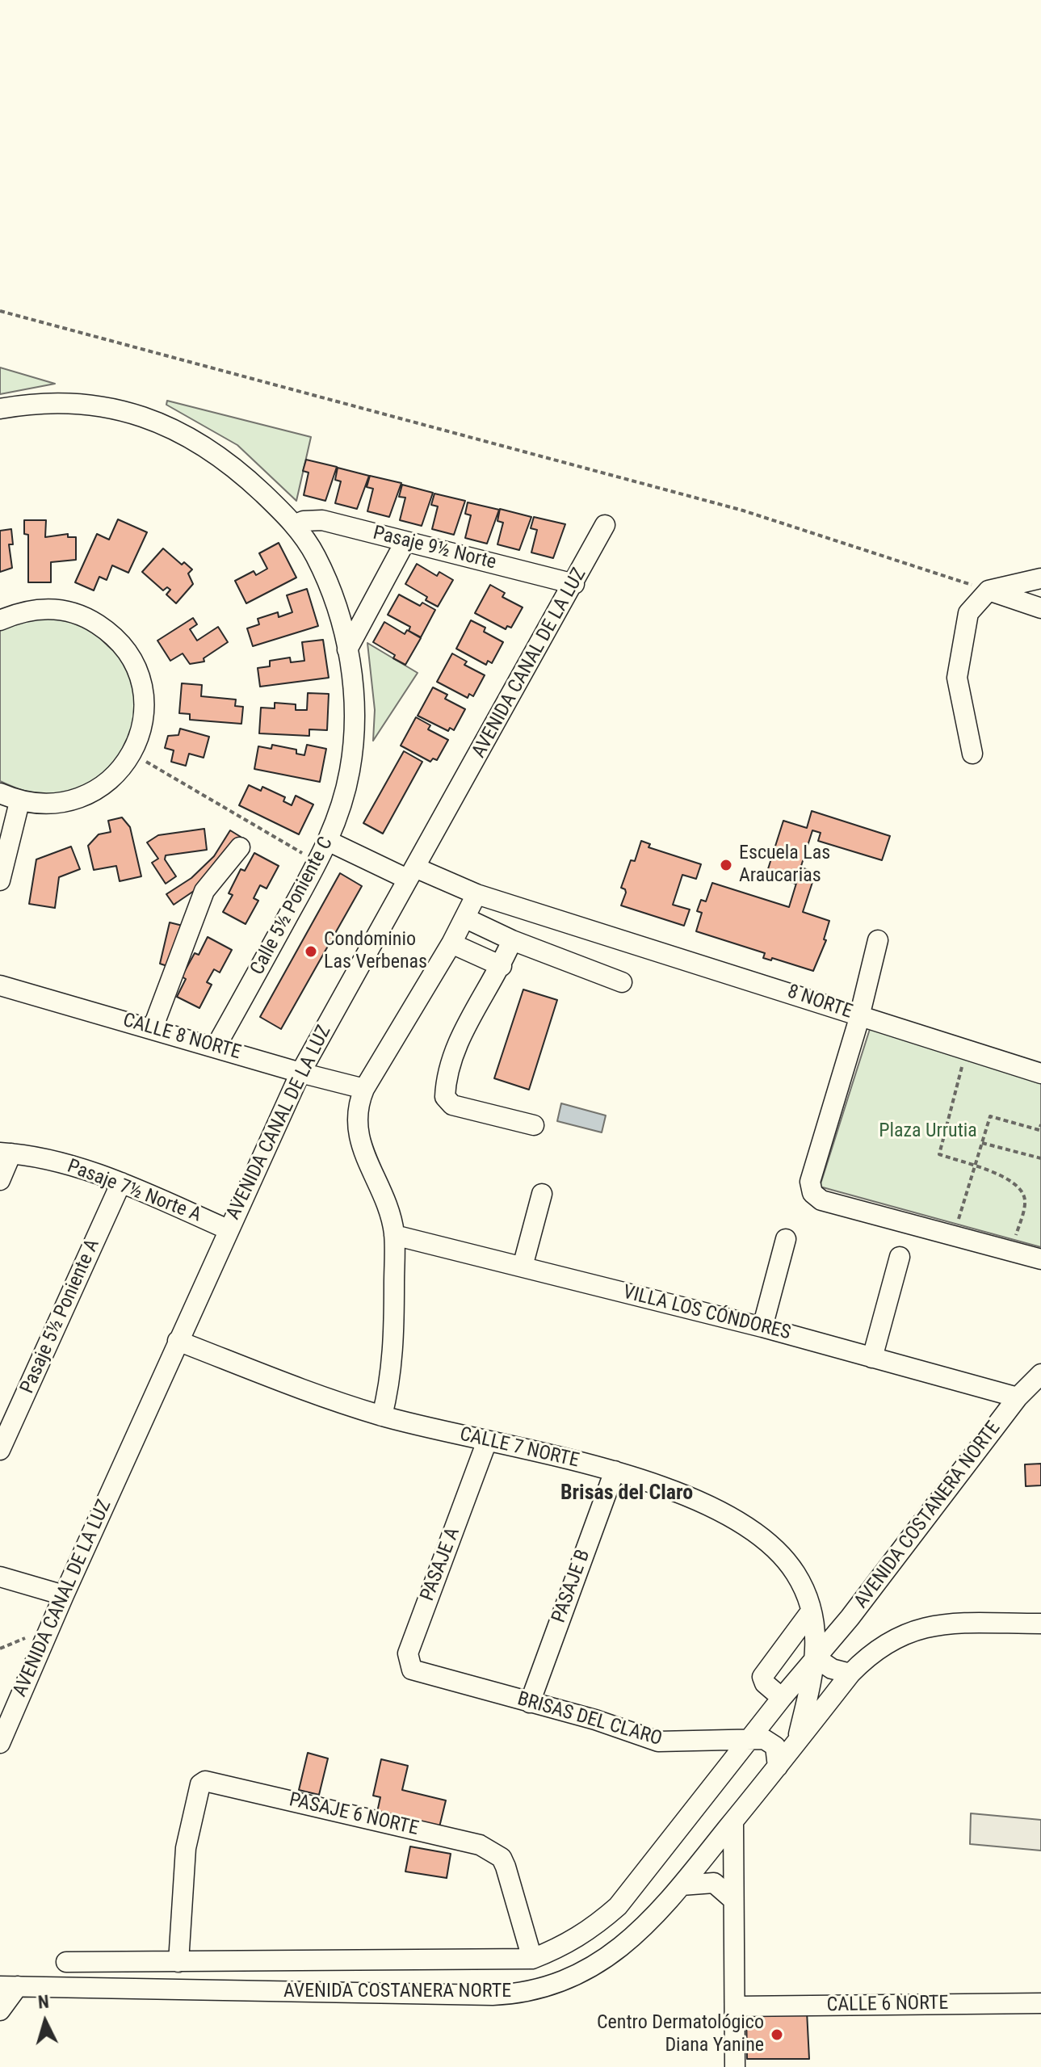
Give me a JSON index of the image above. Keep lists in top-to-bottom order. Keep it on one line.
{"streets":{"street":["Pasaje 9½ Norte","AVENIDA CANAL DE LA LUZ","Calle 5½ Poniente C","8 NORTE","CALLE 8 NORTE","Pasaje 7½ Norte A","VILLA LOS CÓNDORES","Pasaje 5½ Poniente A","CALLE 7 NORTE","AVENIDA COSTANERA NORTE","PASAJE A","PASAJE B","BRISAS DEL CLARO","PASAJE 6 NORTE","CALLE 6 NORTE"]},"crossings":[["Pasaje 9½ Norte","AVENIDA CANAL DE LA LUZ"],["Pasaje 9½ Norte","Calle 5½ Poniente C"],["AVENIDA CANAL DE LA LUZ","8 NORTE"],["AVENIDA CANAL DE LA LUZ","CALLE 8 NORTE"],["AVENIDA CANAL DE LA LUZ","Pasaje 7½ Norte A"],["AVENIDA CANAL DE LA LUZ","CALLE 7 NORTE"],["Calle 5½ Poniente C","8 NORTE"],["Calle 5½ Poniente C","CALLE 8 NORTE"],["Pasaje 7½ Norte A","Pasaje 5½ Poniente A"],["VILLA LOS CÓNDORES","AVENIDA COSTANERA NORTE"],["CALLE 7 NORTE","AVENIDA COSTANERA NORTE"],["CALLE 7 NORTE","PASAJE A"],["CALLE 7 NORTE","PASAJE B"],["AVENIDA COSTANERA NORTE","BRISAS DEL CLARO"],["AVENIDA COSTANERA NORTE","PASAJE 6 NORTE"],["PASAJE A","BRISAS DEL CLARO"],["PASAJE B","BRISAS DEL CLARO"]],"districts":["Brisas del Claro"],"parks":["Plaza Urrutia"],"places":["Escuela Las Araucarias","Condominio Las Verbenas","Centro Dermatológico Diana Yanine"],"north":"top"}
